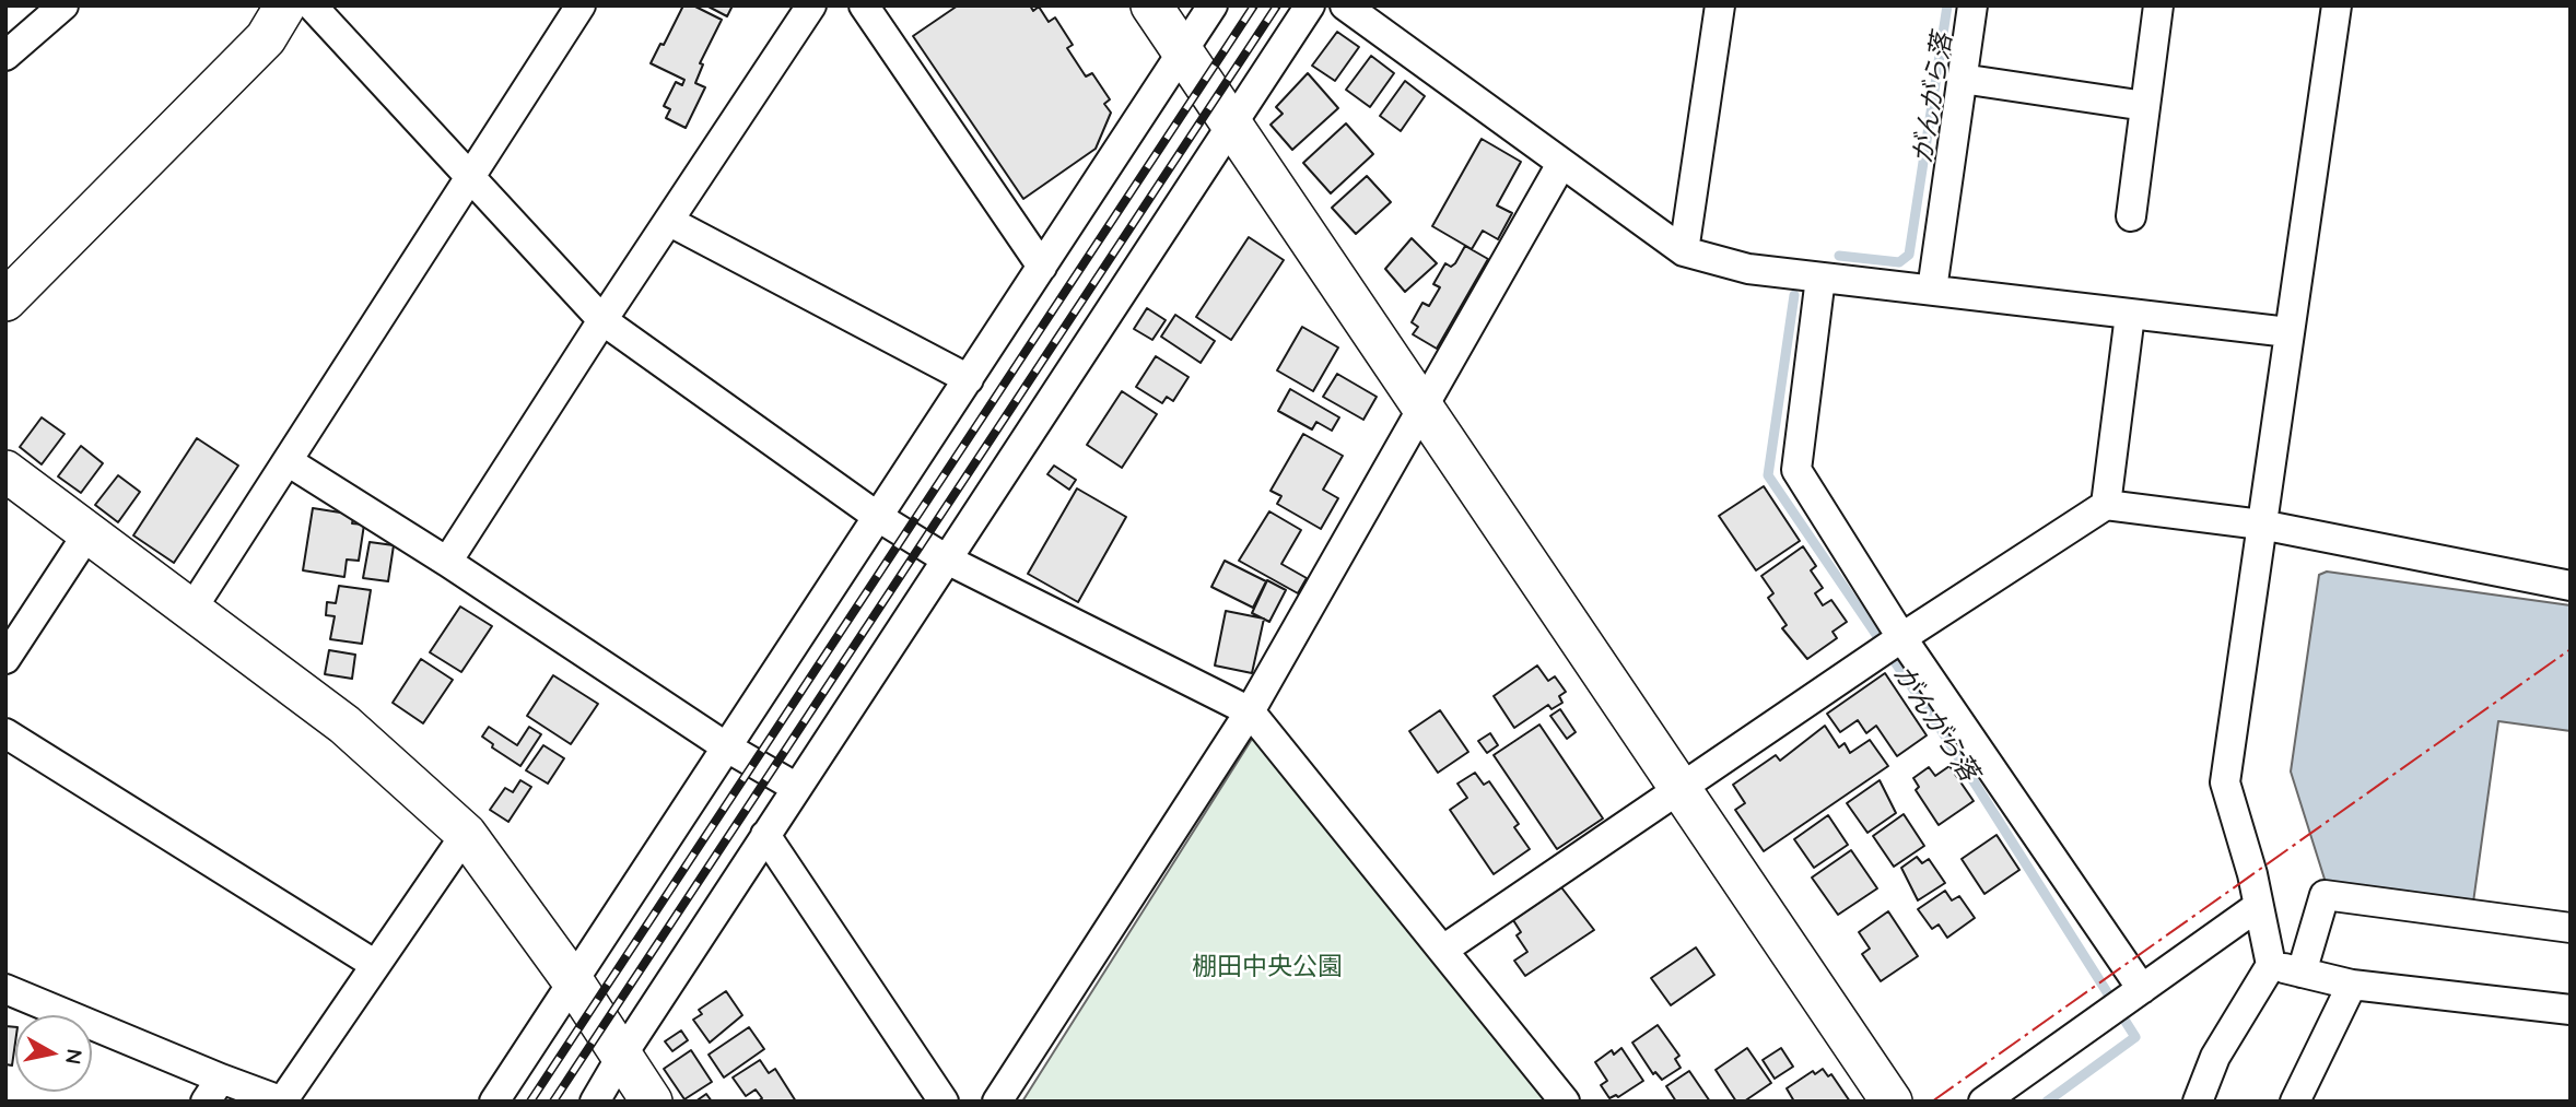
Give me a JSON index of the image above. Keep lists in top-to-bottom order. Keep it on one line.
{"water":["がんがら落"],"parks":["棚田中央公園"],"north":"right"}
